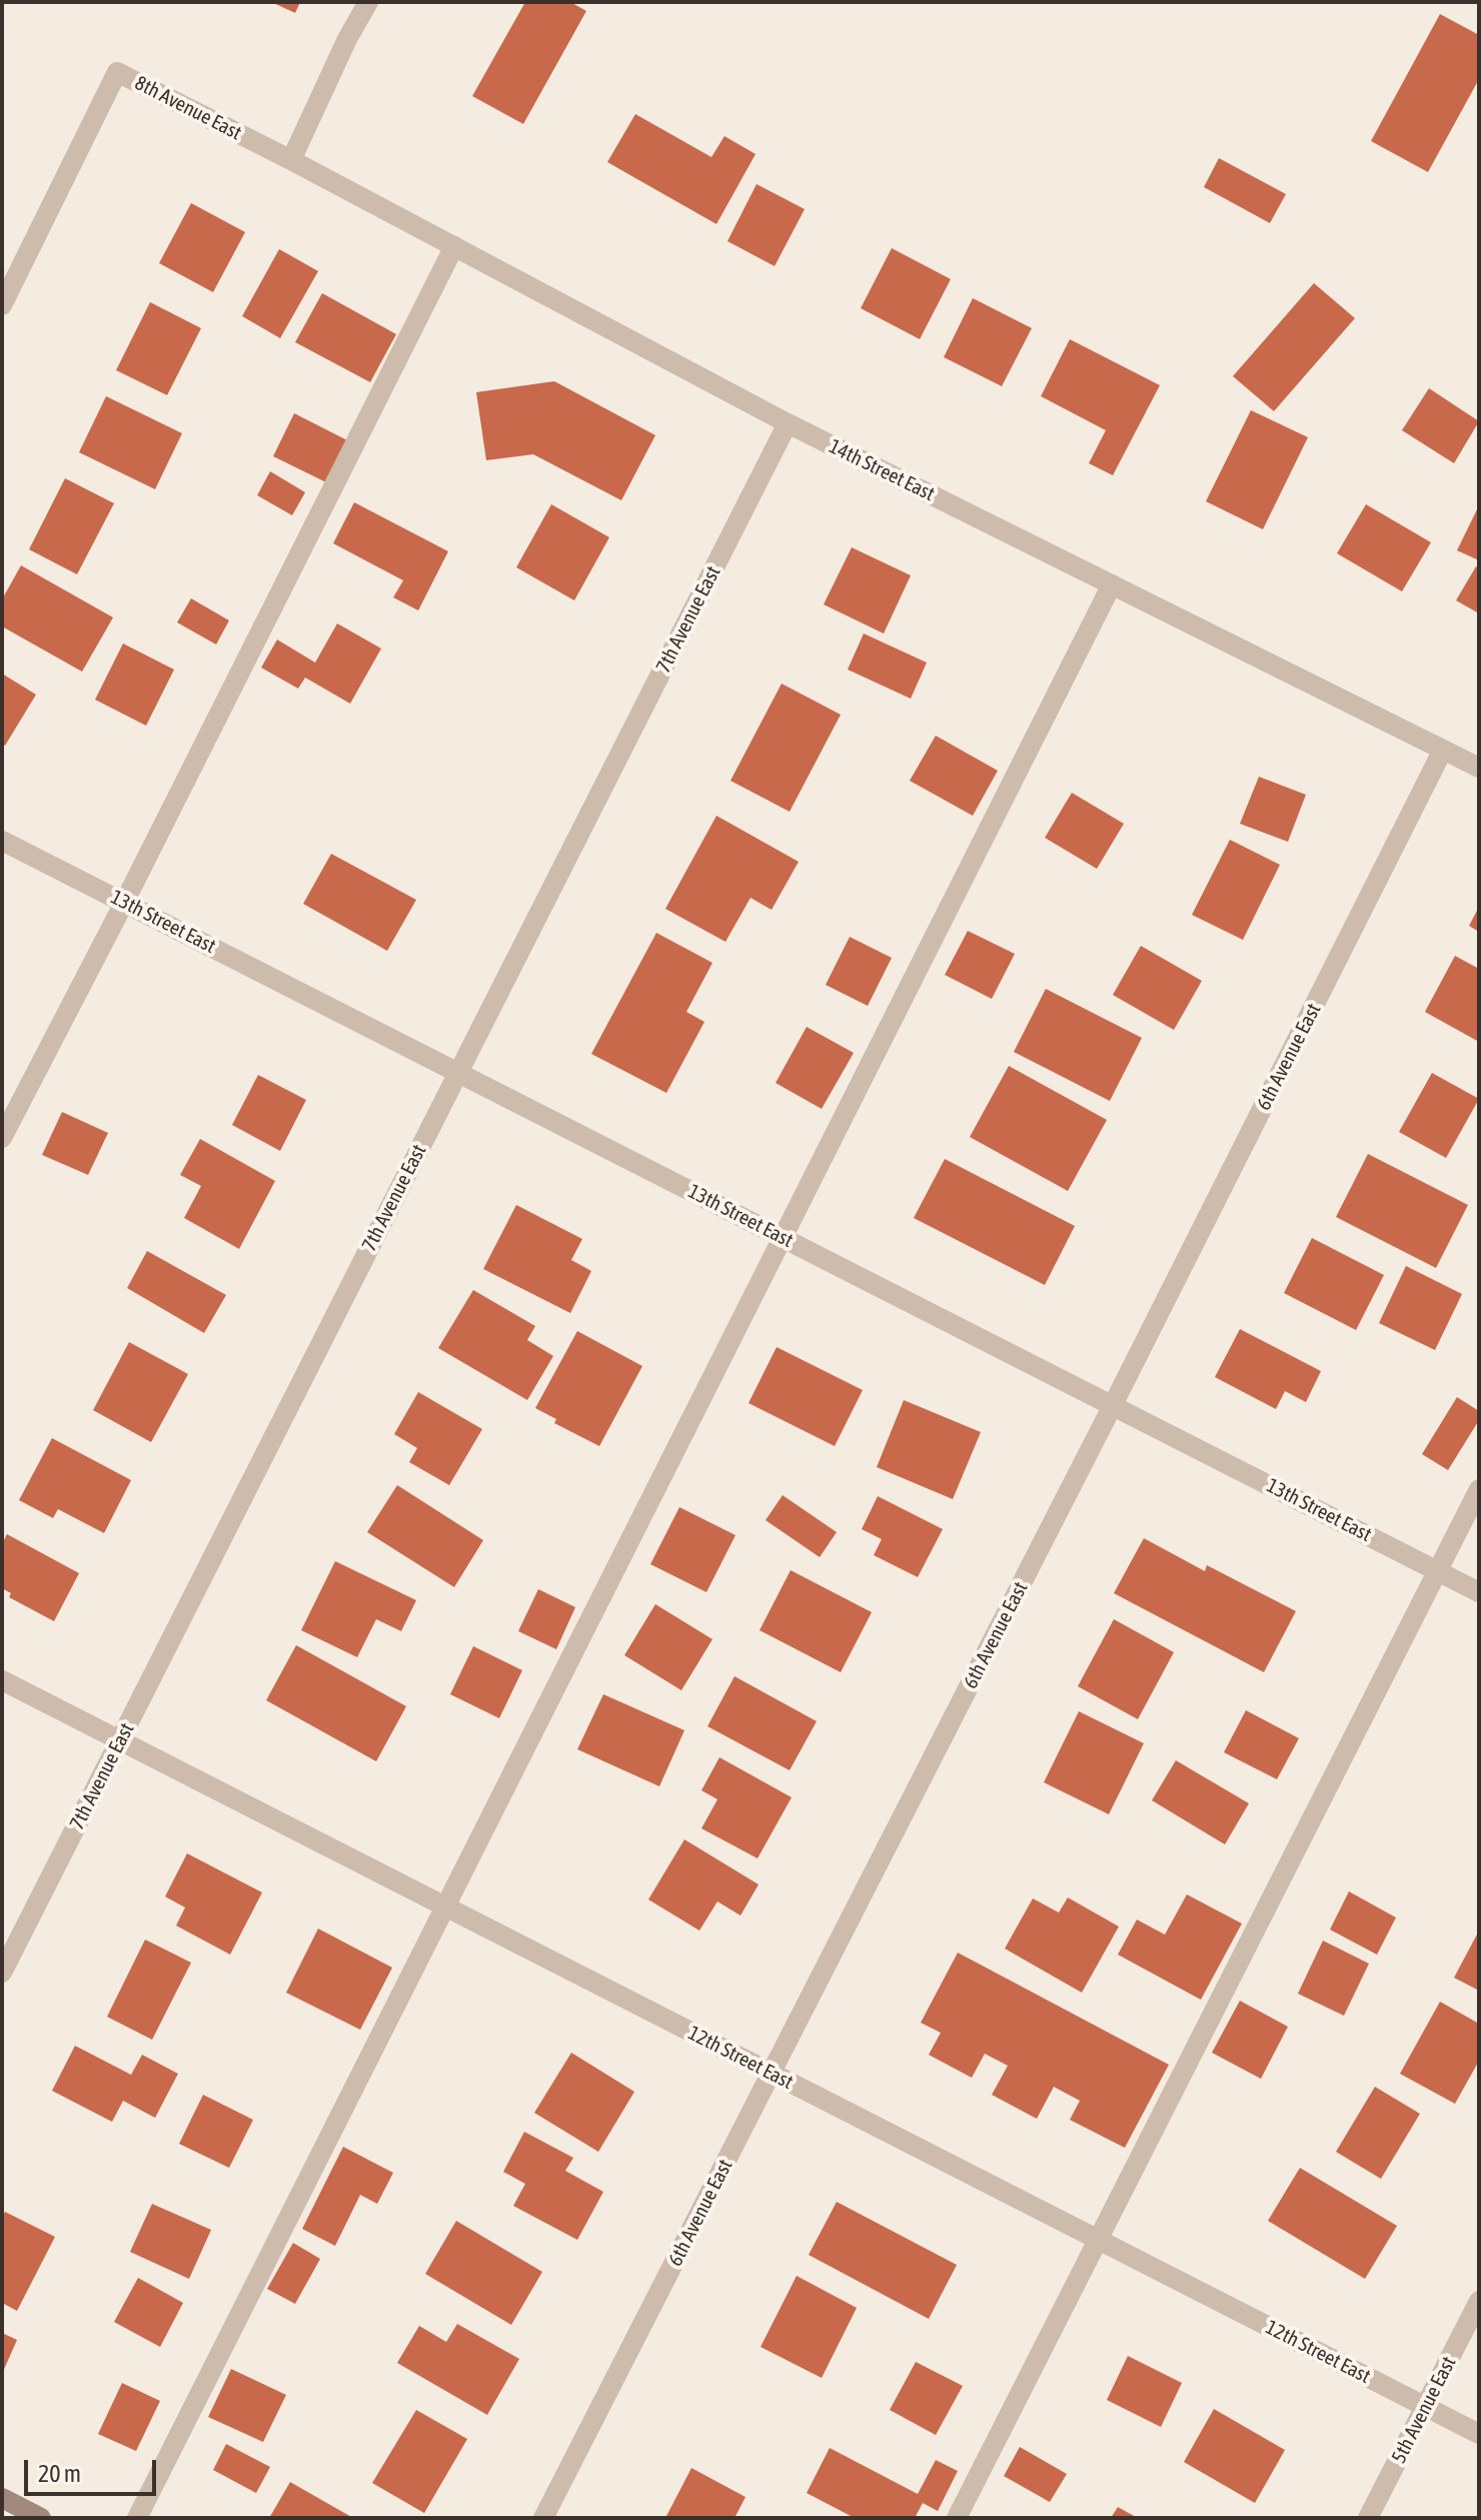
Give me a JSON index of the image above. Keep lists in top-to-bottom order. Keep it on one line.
{"streets":{"street":["8th Avenue East","14th Street East","7th Avenue East","13th Street East","6th Avenue East","12th Street East","5th Avenue East"]},"crossings":[["8th Avenue East","14th Street East"],["14th Street East","7th Avenue East"],["14th Street East","6th Avenue East"],["7th Avenue East","13th Street East"],["7th Avenue East","12th Street East"],["13th Street East","6th Avenue East"],["6th Avenue East","12th Street East"],["12th Street East","5th Avenue East"]],"scale_bar":"20 m"}
